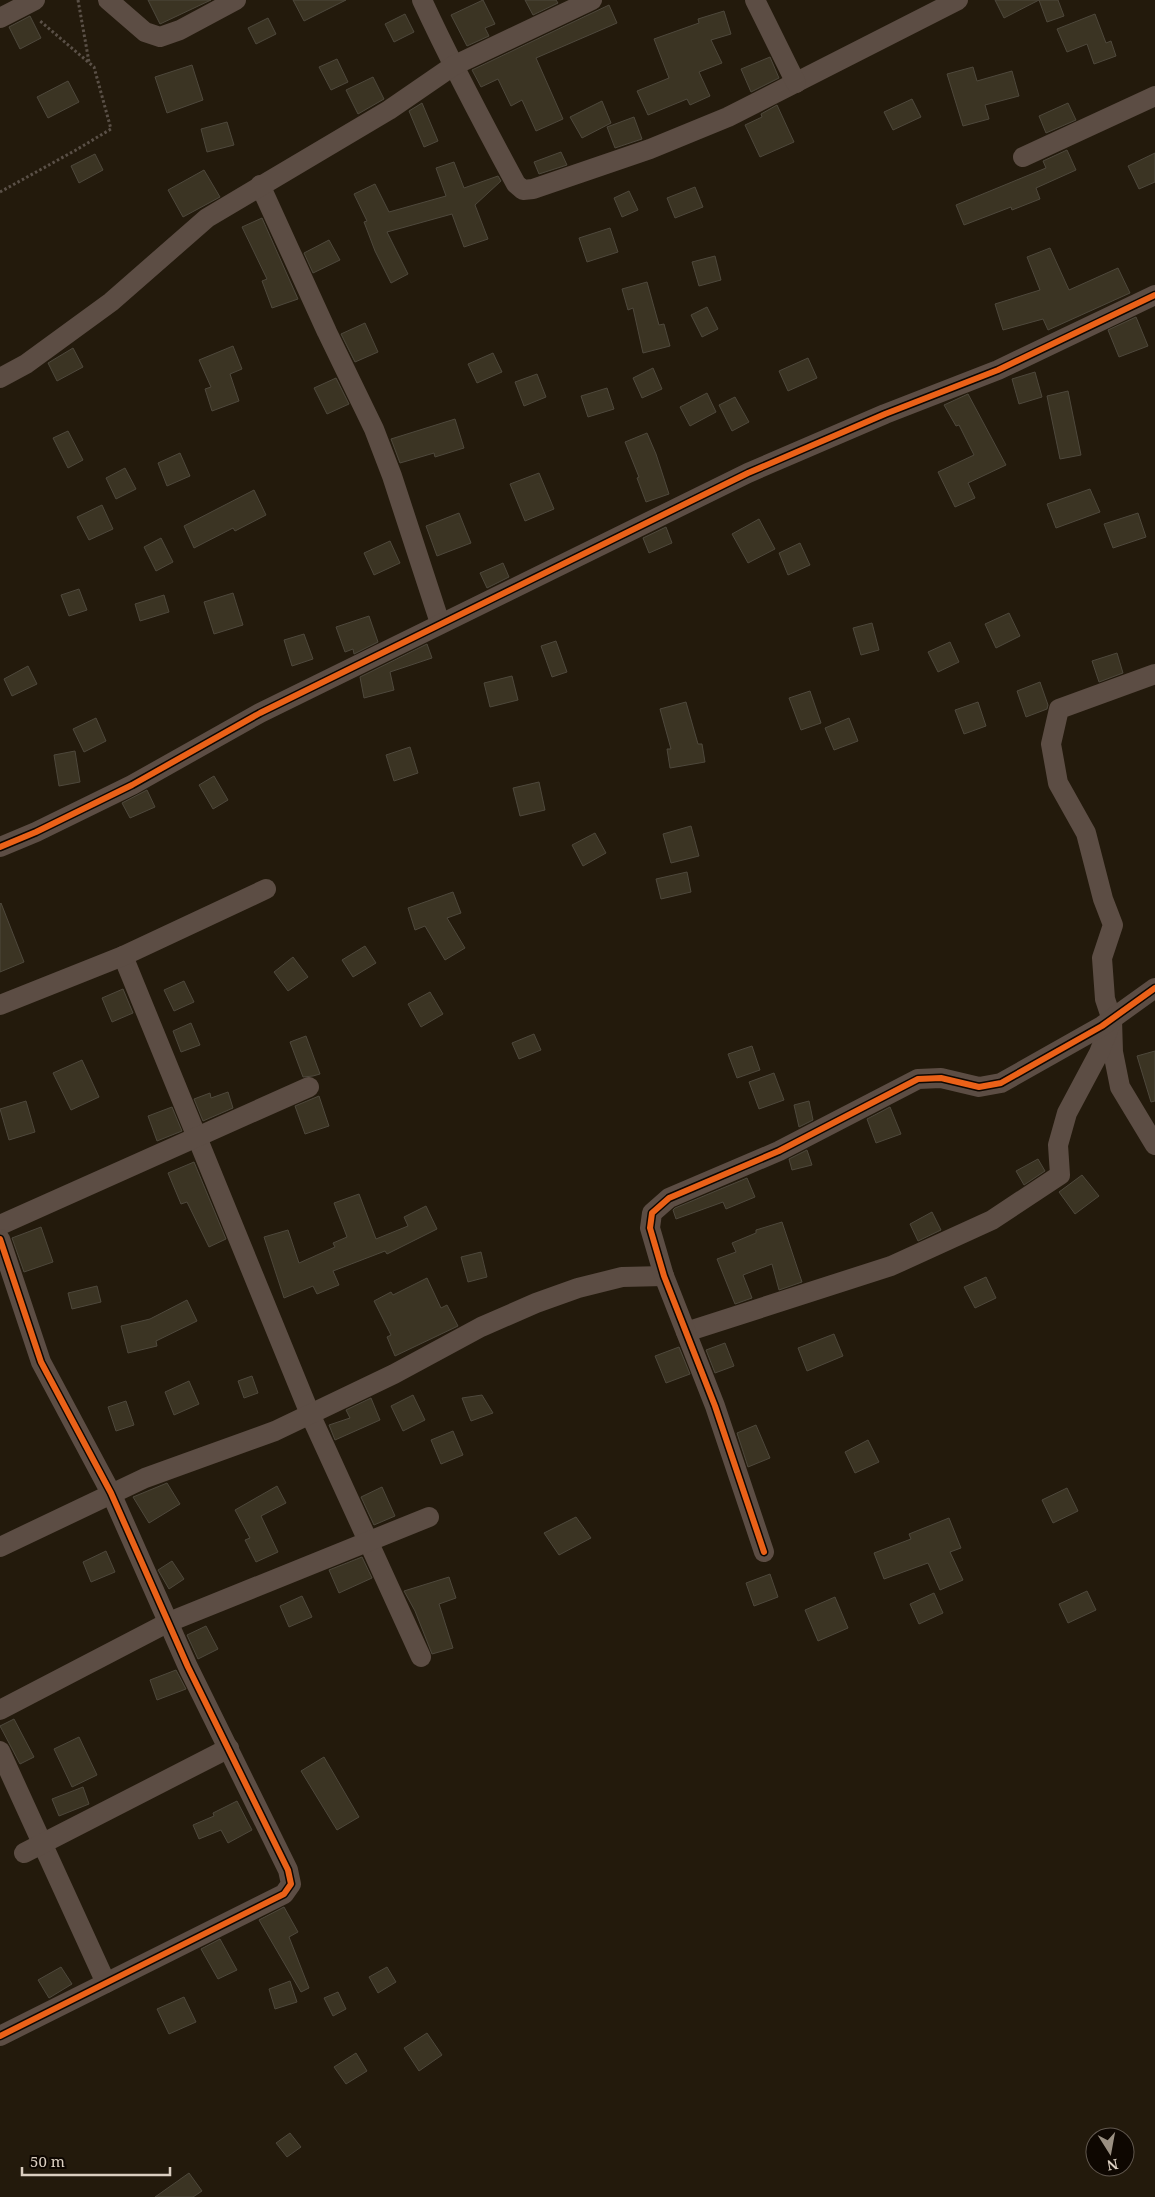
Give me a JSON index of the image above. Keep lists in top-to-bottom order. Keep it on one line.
{"scale_bar":"50 m","north":"bottom"}
